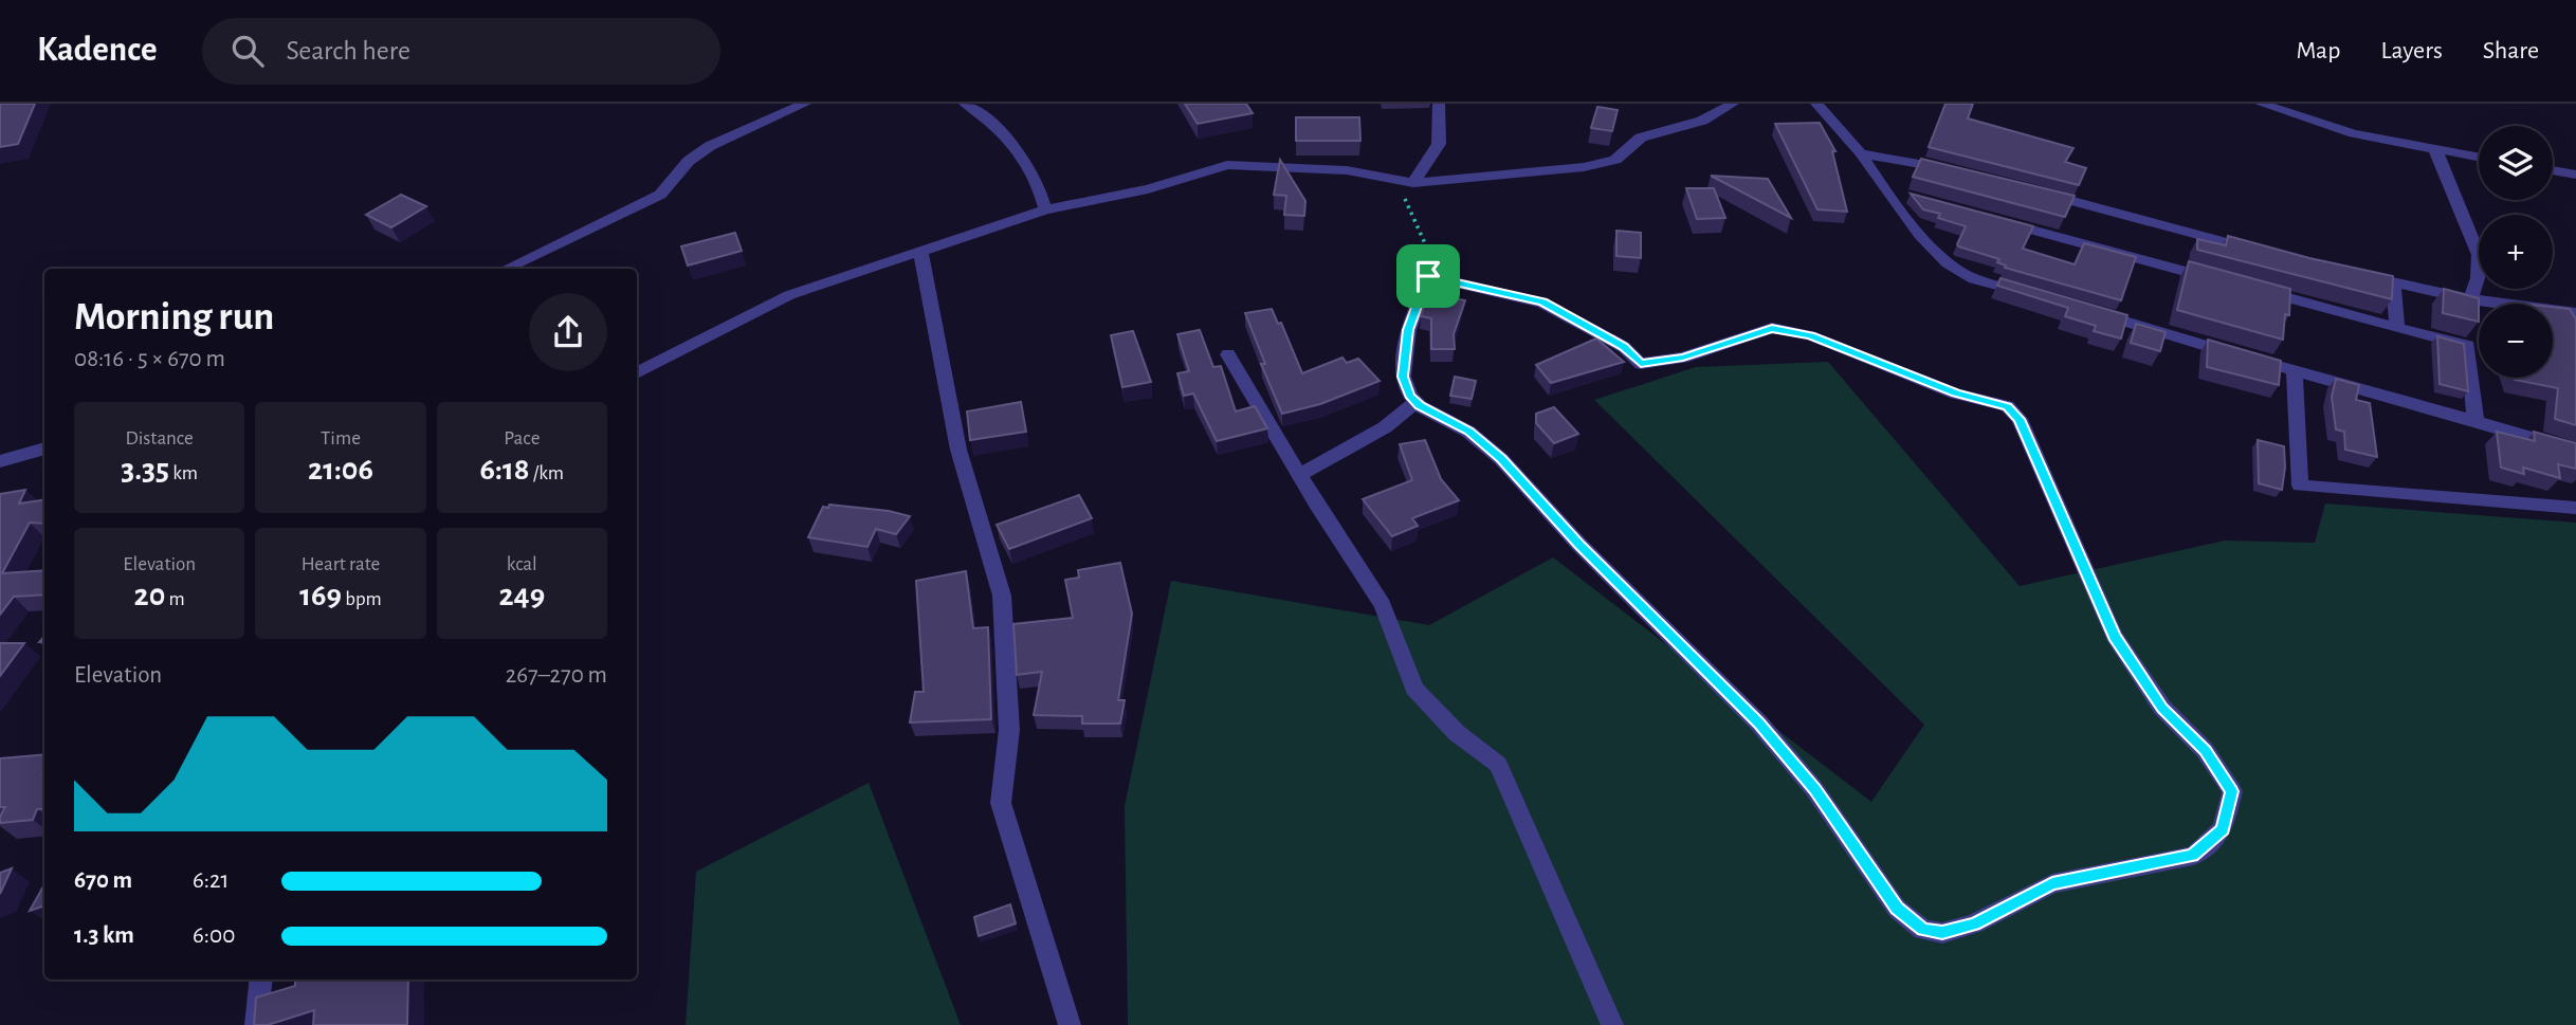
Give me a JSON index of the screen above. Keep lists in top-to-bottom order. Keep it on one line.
{"page":{"header":"Kadence","search":"Search here","nav":["Map","Layers","Share"],"map_buttons":["+","−"],"heading":["Morning run","08:16 · 5 × 670 m"],"stats":[["Distance","3.35 km"],["Time","21:06"],["Pace","6:18 /km"],["Elevation","20 m"],["Heart rate","169 bpm"],["kcal","249"]],"chart":["Elevation","267–270 m"],"list":[{"name":"670 m","note":"6:21"},{"name":"1.3 km","note":"6:00"}]}}
